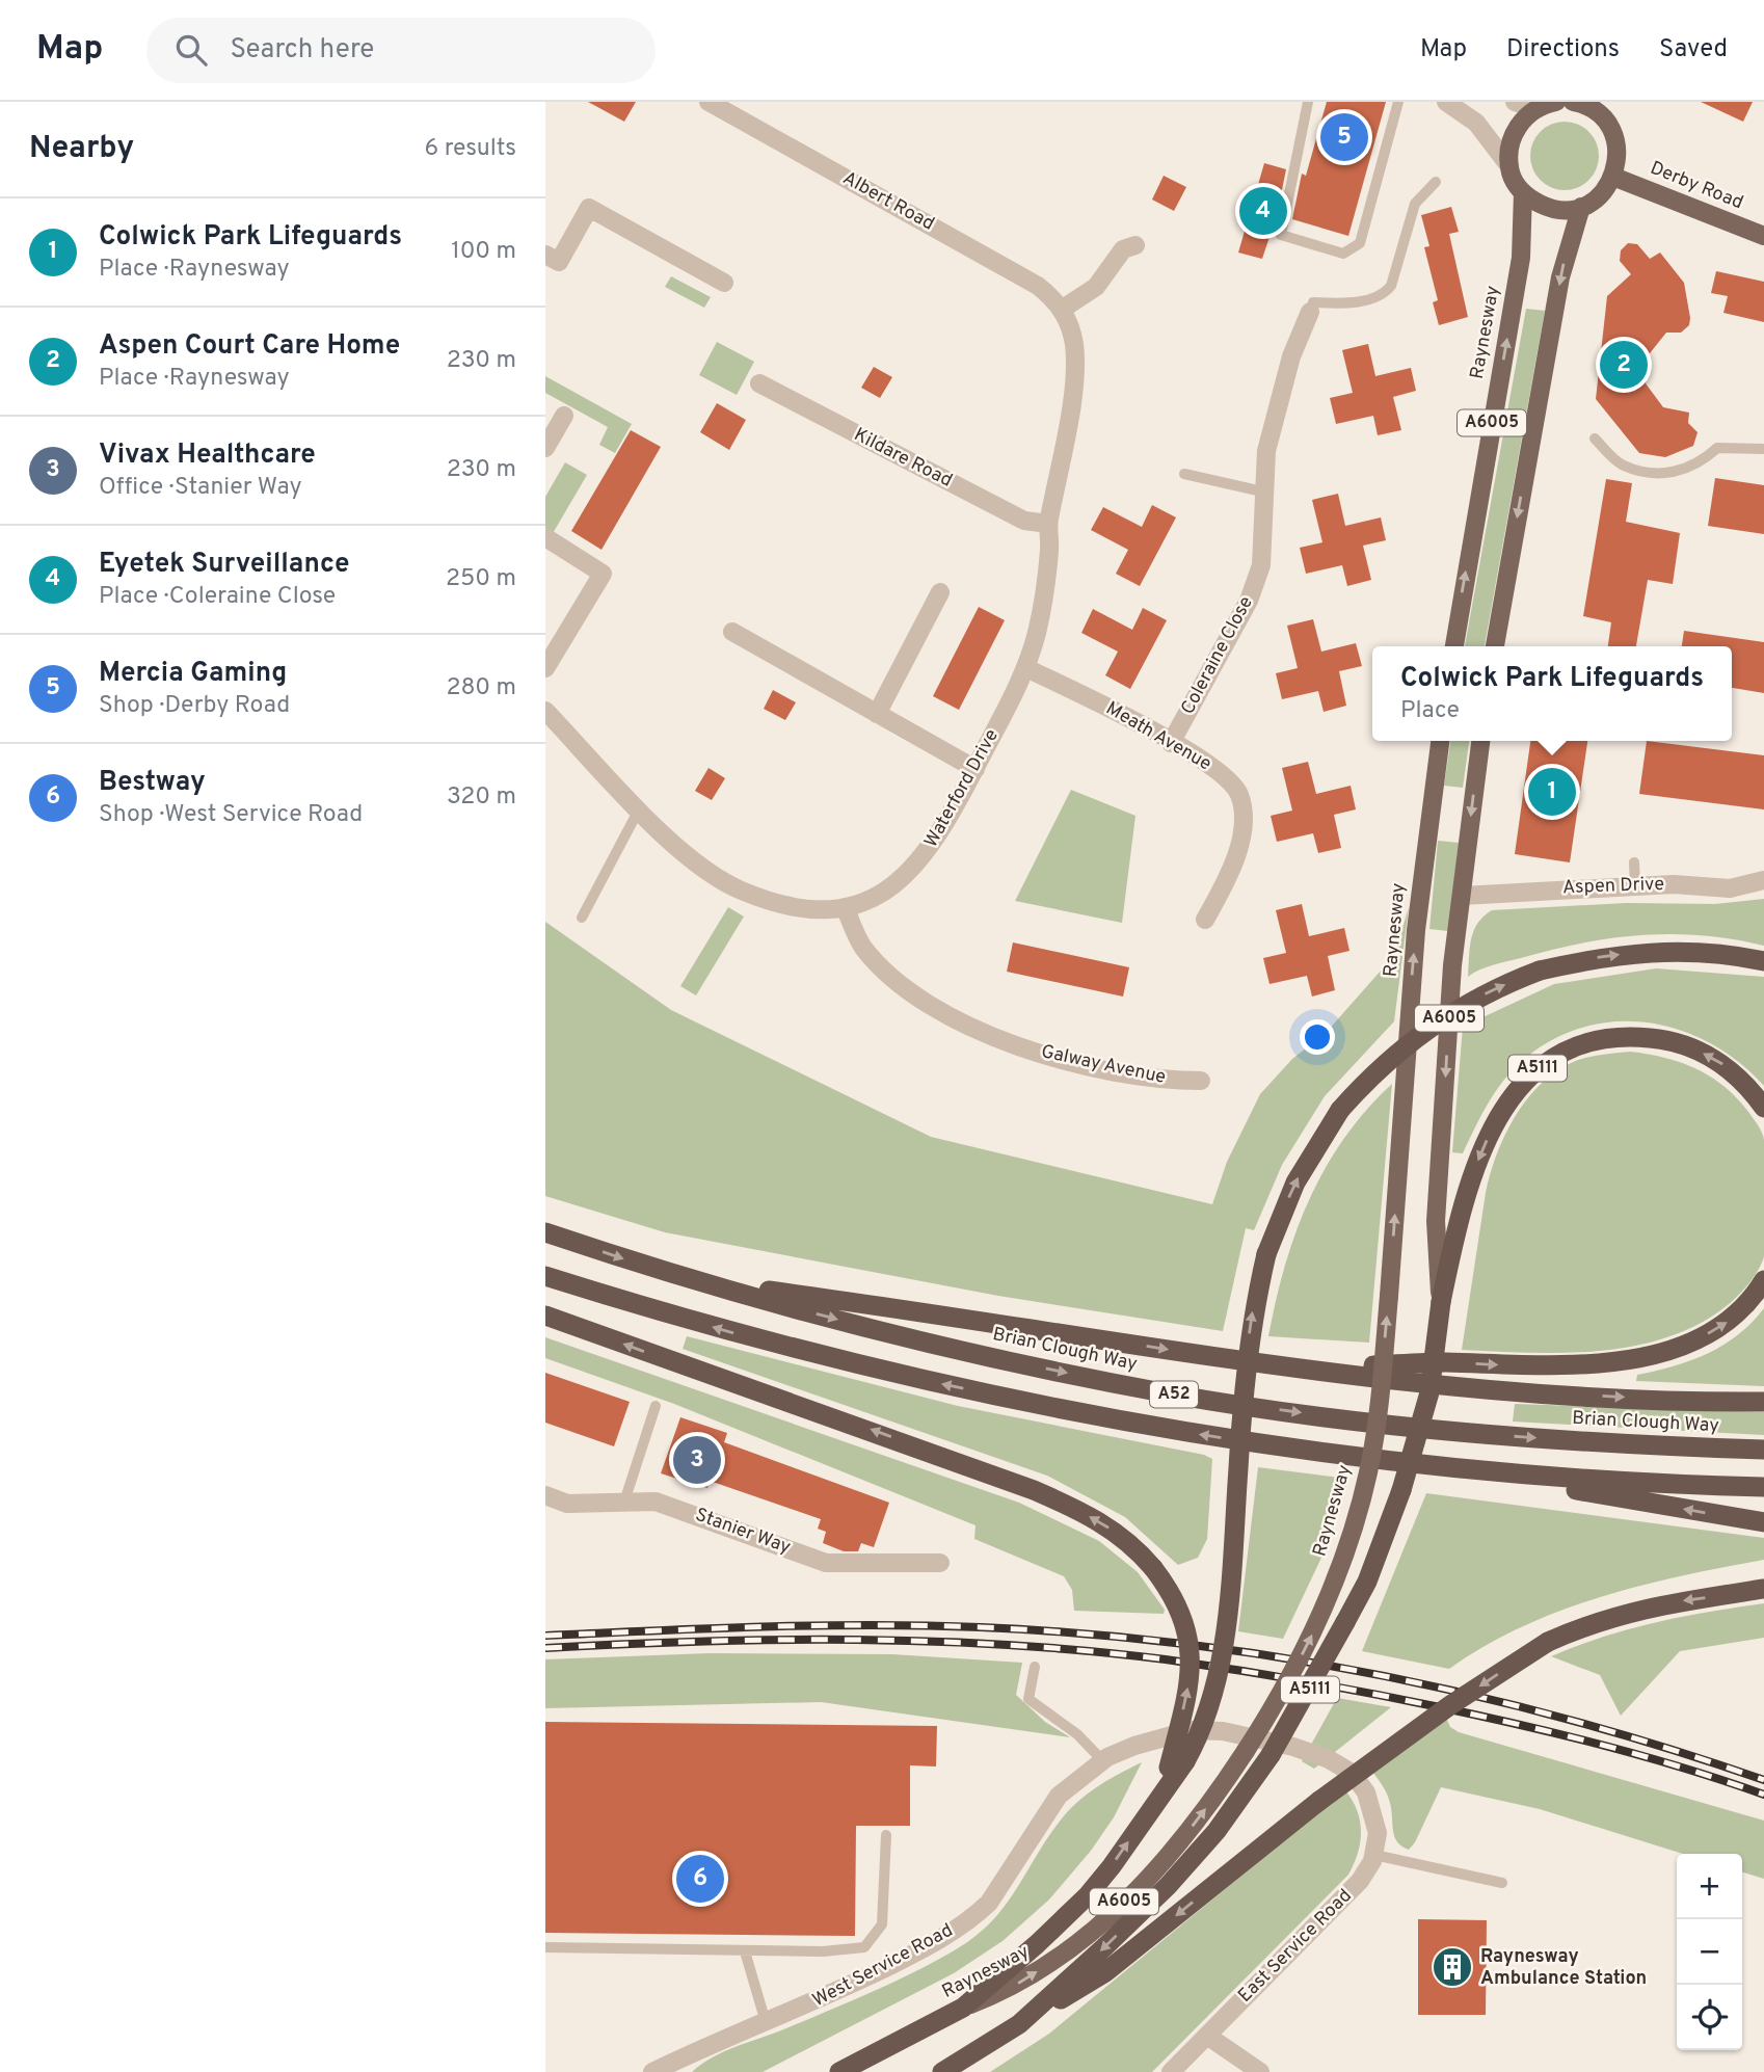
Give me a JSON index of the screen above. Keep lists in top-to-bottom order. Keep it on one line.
{"streets":{"highway":["Raynesway","A5111","Brian Clough Way","A52"],"main road":["Derby Road","A6005"],"street":["Albert Road","Kildare Road","Coleraine Close","Meath Avenue","Waterford Drive","Aspen Drive","Galway Avenue","Stanier Way","East Service Road","West Service Road"]},"crossings":[["Albert Road","Waterford Drive"],["Raynesway","A6005"],["A6005","Aspen Drive"],["A6005","A5111"],["Kildare Road","Waterford Drive"],["Coleraine Close","Meath Avenue"],["Meath Avenue","Waterford Drive"],["Waterford Drive","Galway Avenue"],["A5111","East Service Road"],["A5111","West Service Road"],["East Service Road","West Service Road"]],"places":{"building":["Raynesway Ambulance Station"]},"page":{"header":"Map","search":"Search here","nav":["Map","Directions","Saved"],"heading":["Nearby","6 results"],"pins":["5","4","2","1","3","6"],"list":[{"mark":"1","name":"Colwick Park Lifeguards","note":"Place · Raynesway","value":"100 m"},{"mark":"2","name":"Aspen Court Care Home","note":"Place · Raynesway","value":"230 m"},{"mark":"3","name":"Vivax Healthcare","note":"Office · Stanier Way","value":"230 m"},{"mark":"4","name":"Eyetek Surveillance","note":"Place · Coleraine Close","value":"250 m"},{"mark":"5","name":"Mercia Gaming","note":"Shop · Derby Road","value":"280 m"},{"mark":"6","name":"Bestway","note":"Shop · West Service Road","value":"320 m"}],"popup":["Colwick Park Lifeguards","Place"],"map_buttons":["+","−"]}}
